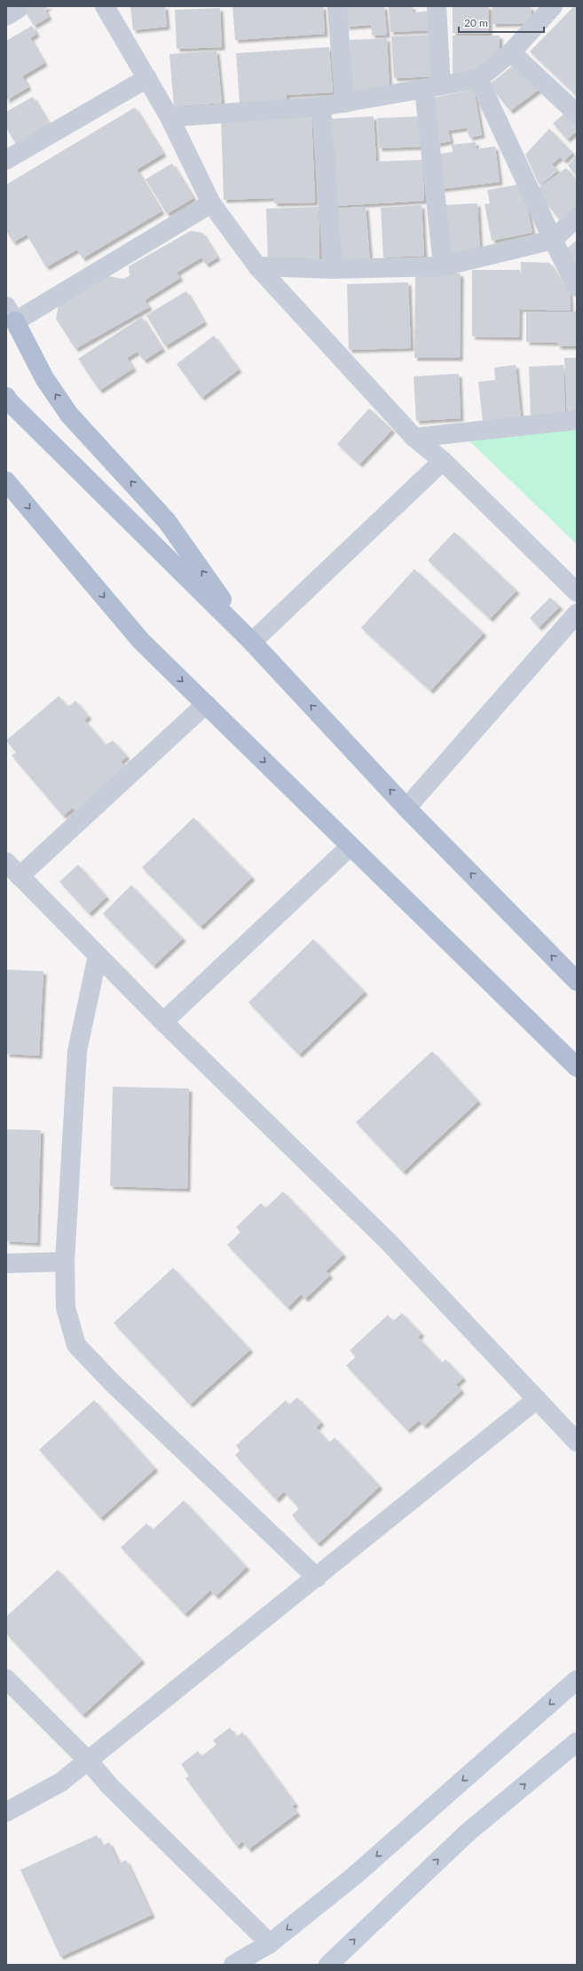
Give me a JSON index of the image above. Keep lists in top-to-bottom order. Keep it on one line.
{"scale_bar":"20 m"}
